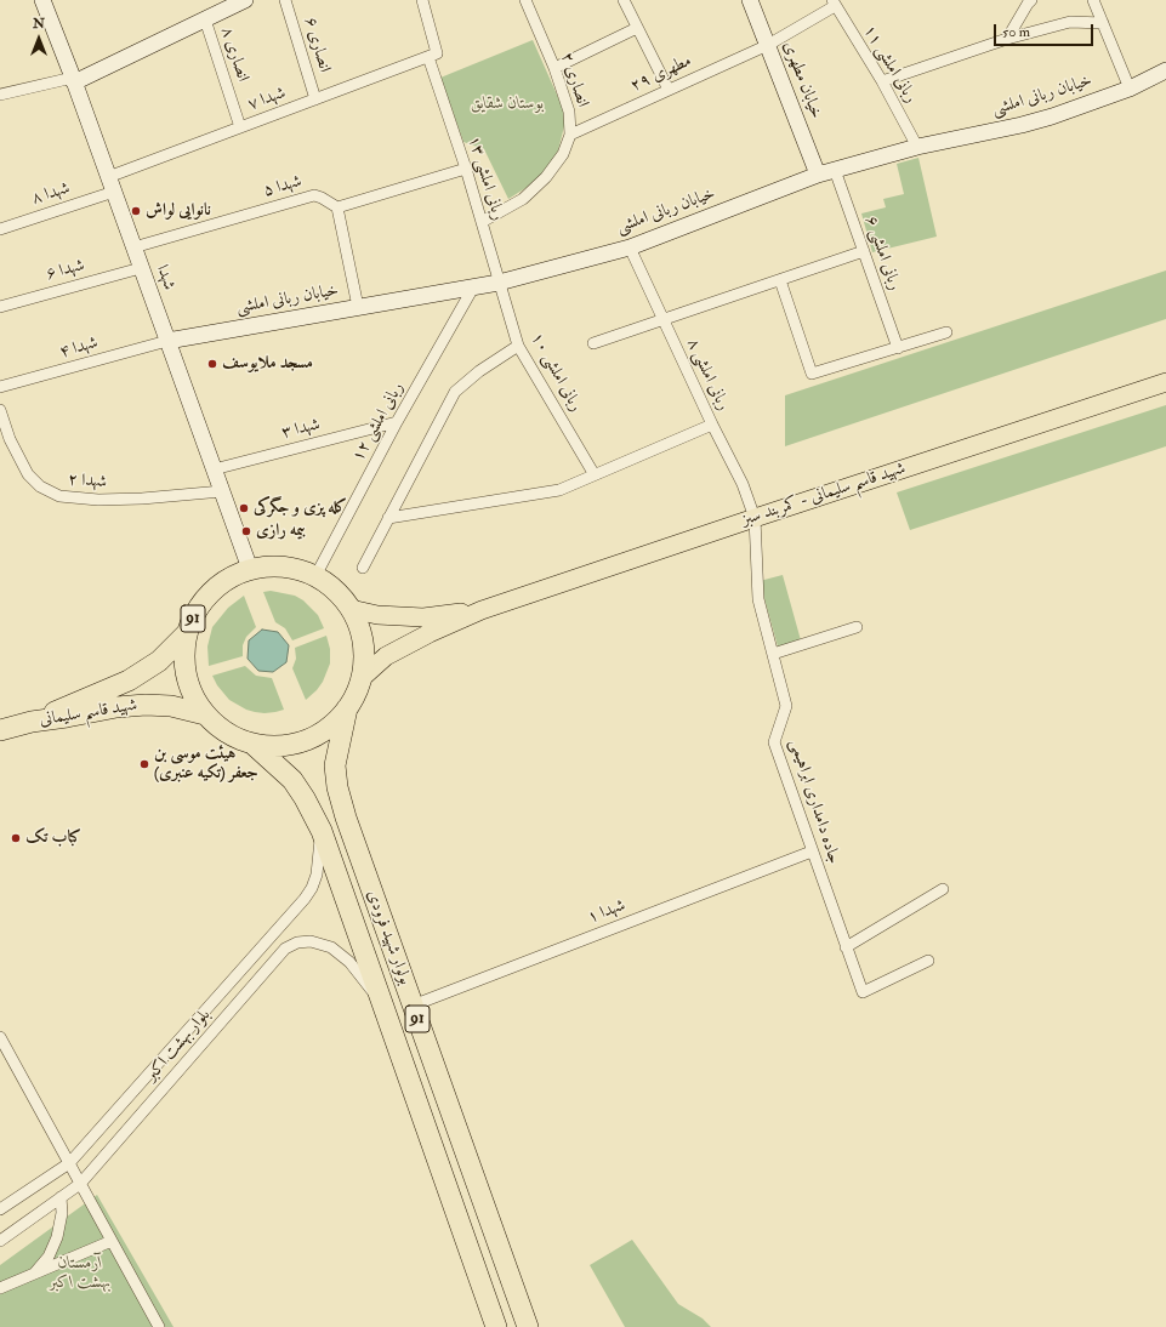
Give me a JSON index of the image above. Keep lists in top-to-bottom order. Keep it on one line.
{"streets":{"highway":["91","شهید قاسم سلیمانی","بولوار شهید فرودی"],"main road":["شهید قاسم سلیمانی - کمربند سبز"],"street":["انصاری ۶","انصاری ۸","ربانی املشی ۱۱","مطهری ۲۹","انصاری ۲","خیابان مطهری","خیابان ربانی املشی","شهدا ۷","ربانی املشی ۱۳","شهدا ۵","شهدا ۸","ربانی املشی ۶","شهدا ۶","شهدا","شهدا ۴","ربانی املشی ۱۰","ربانی املشی ۸","ربانی املشی ۱۲","شهدا ۳","شهدا ۲","جاده دامداری ابراهیمی","شهدا ۱","بلوار بهشت اکبر"]},"crossings":[["انصاری ۶","شهدا ۷"],["انصاری ۸","شهدا ۷"],["ربانی املشی ۱۱","مطهری ۲۹"],["ربانی املشی ۱۱","خیابان ربانی املشی"],["مطهری ۲۹","انصاری ۲"],["مطهری ۲۹","خیابان مطهری"],["انصاری ۲","ربانی املشی ۱۳"],["خیابان مطهری","خیابان ربانی املشی"],["خیابان ربانی املشی","ربانی املشی ۱۳"],["خیابان ربانی املشی","ربانی املشی ۶"],["خیابان ربانی املشی","شهدا"],["خیابان ربانی املشی","شهدا ۴"],["خیابان ربانی املشی","ربانی املشی ۱۰"],["خیابان ربانی املشی","ربانی املشی ۸"],["خیابان ربانی املشی","ربانی املشی ۱۲"],["شهدا ۷","ربانی املشی ۱۳"],["شهدا ۷","شهدا ۸"],["شهدا ۷","شهدا"],["ربانی املشی ۱۳","ربانی املشی ۱۰"],["شهدا ۵","شهدا"],["شهدا ۸","شهدا"],["شهدا ۶","شهدا"],["شهدا","شهدا ۴"],["شهدا","شهدا ۳"],["شهدا","شهدا ۲"],["شهدا","91"],["ربانی املشی ۸","شهید قاسم سلیمانی - کمربند سبز"],["ربانی املشی ۸","جاده دامداری ابراهیمی"],["ربانی املشی ۱۲","شهدا ۳"],["ربانی املشی ۱۲","91"],["شهید قاسم سلیمانی - کمربند سبز","جاده دامداری ابراهیمی"],["91","شهید قاسم سلیمانی"],["91","بولوار شهید فرودی"],["جاده دامداری ابراهیمی","شهدا ۱"],["شهدا ۱","بولوار شهید فرودی"],["بولوار شهید فرودی","بلوار بهشت اکبر"]],"parks":["بوستان شقایق","آرمستان بهشت اکبر"],"places":["نانوایی لواش","مسجد ملایوسف","کله پزی و جگرکی","بیمه رازی","هيئت موسی بن جعفر (تکیه عنبری)","کباب تک"],"scale_bar":"50 m","north":"top"}
